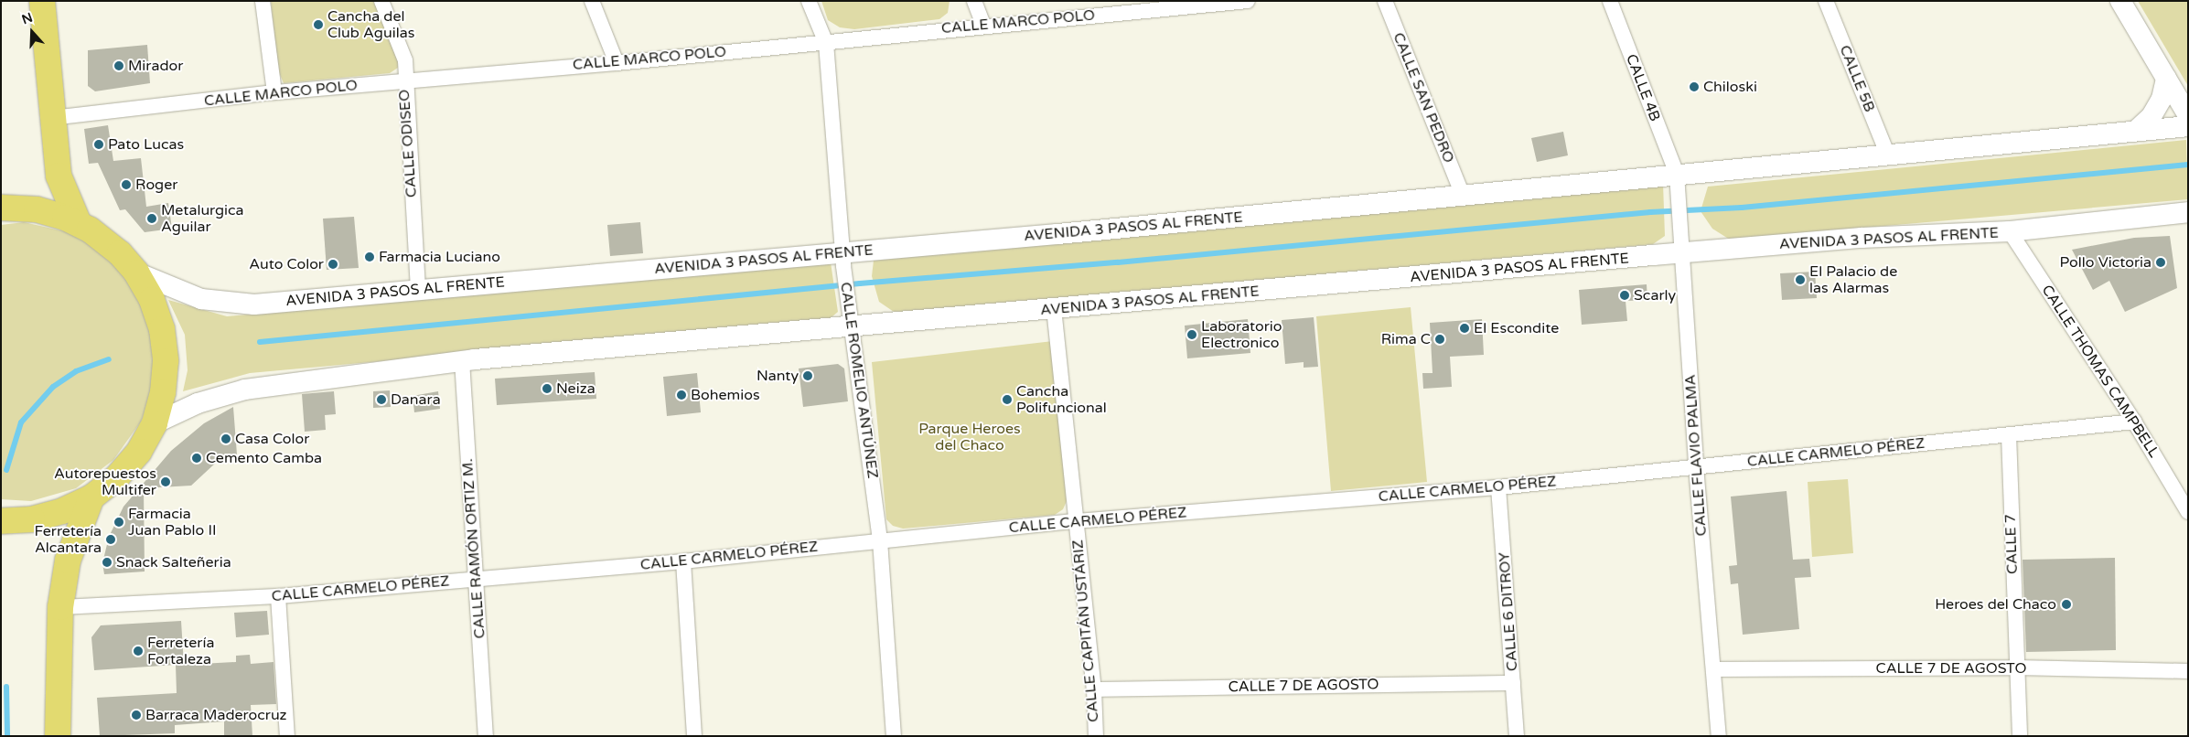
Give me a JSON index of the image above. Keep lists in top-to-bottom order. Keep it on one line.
{"streets":{"main road":["AVENIDA 3 PASOS AL FRENTE"],"street":["CALLE MARCO POLO","CALLE 5B","CALLE 4B","CALLE SAN PEDRO","CALLE ODISEO","CALLE THOMAS CAMPBELL","CALLE ROMELIO ANTÚNEZ","CALLE CARMELO PÉREZ","CALLE FLAVIO PALMA","CALLE 7","CALLE RAMÓN ORTIZ M.","CALLE 6 DITROY","CALLE CAPITÁN USTÁRIZ","CALLE 7 DE AGOSTO"]},"crossings":[["CALLE MARCO POLO","CALLE ODISEO"],["CALLE MARCO POLO","CALLE ROMELIO ANTÚNEZ"],["CALLE 4B","CALLE FLAVIO PALMA"],["CALLE SAN PEDRO","AVENIDA 3 PASOS AL FRENTE"],["CALLE ODISEO","AVENIDA 3 PASOS AL FRENTE"],["AVENIDA 3 PASOS AL FRENTE","CALLE THOMAS CAMPBELL"],["AVENIDA 3 PASOS AL FRENTE","CALLE ROMELIO ANTÚNEZ"],["AVENIDA 3 PASOS AL FRENTE","CALLE FLAVIO PALMA"],["AVENIDA 3 PASOS AL FRENTE","CALLE CAPITÁN USTÁRIZ"],["CALLE THOMAS CAMPBELL","CALLE CARMELO PÉREZ"],["CALLE ROMELIO ANTÚNEZ","CALLE CARMELO PÉREZ"],["CALLE CARMELO PÉREZ","CALLE FLAVIO PALMA"],["CALLE CARMELO PÉREZ","CALLE 7"],["CALLE CARMELO PÉREZ","CALLE RAMÓN ORTIZ M."],["CALLE CARMELO PÉREZ","CALLE 6 DITROY"],["CALLE CARMELO PÉREZ","CALLE CAPITÁN USTÁRIZ"],["CALLE FLAVIO PALMA","CALLE 7 DE AGOSTO"],["CALLE 7","CALLE 7 DE AGOSTO"],["CALLE 6 DITROY","CALLE 7 DE AGOSTO"],["CALLE CAPITÁN USTÁRIZ","CALLE 7 DE AGOSTO"]],"parks":["Parque Heroes del Chaco"],"places":["Cancha del Club Aguilas","Mirador","Chiloski","Pato Lucas","Roger","Metalurgica Aguilar","Farmacia Luciano","Pollo Victoria","Auto Color","El Palacio de las Alarmas","Scarly","El Escondite","Laboratorio Electronico","Rima C","Nanty","Neiza","Bohemios","Danara","Cancha Polifuncional","Casa Color","Cemento Camba","Autorepuestos Multifer","Farmacia Juan Pablo II","Ferretería Alcantara","Snack Salteñeria","Heroes del Chaco","Ferretería Fortaleza","Barraca Maderocruz"],"north":"top"}
